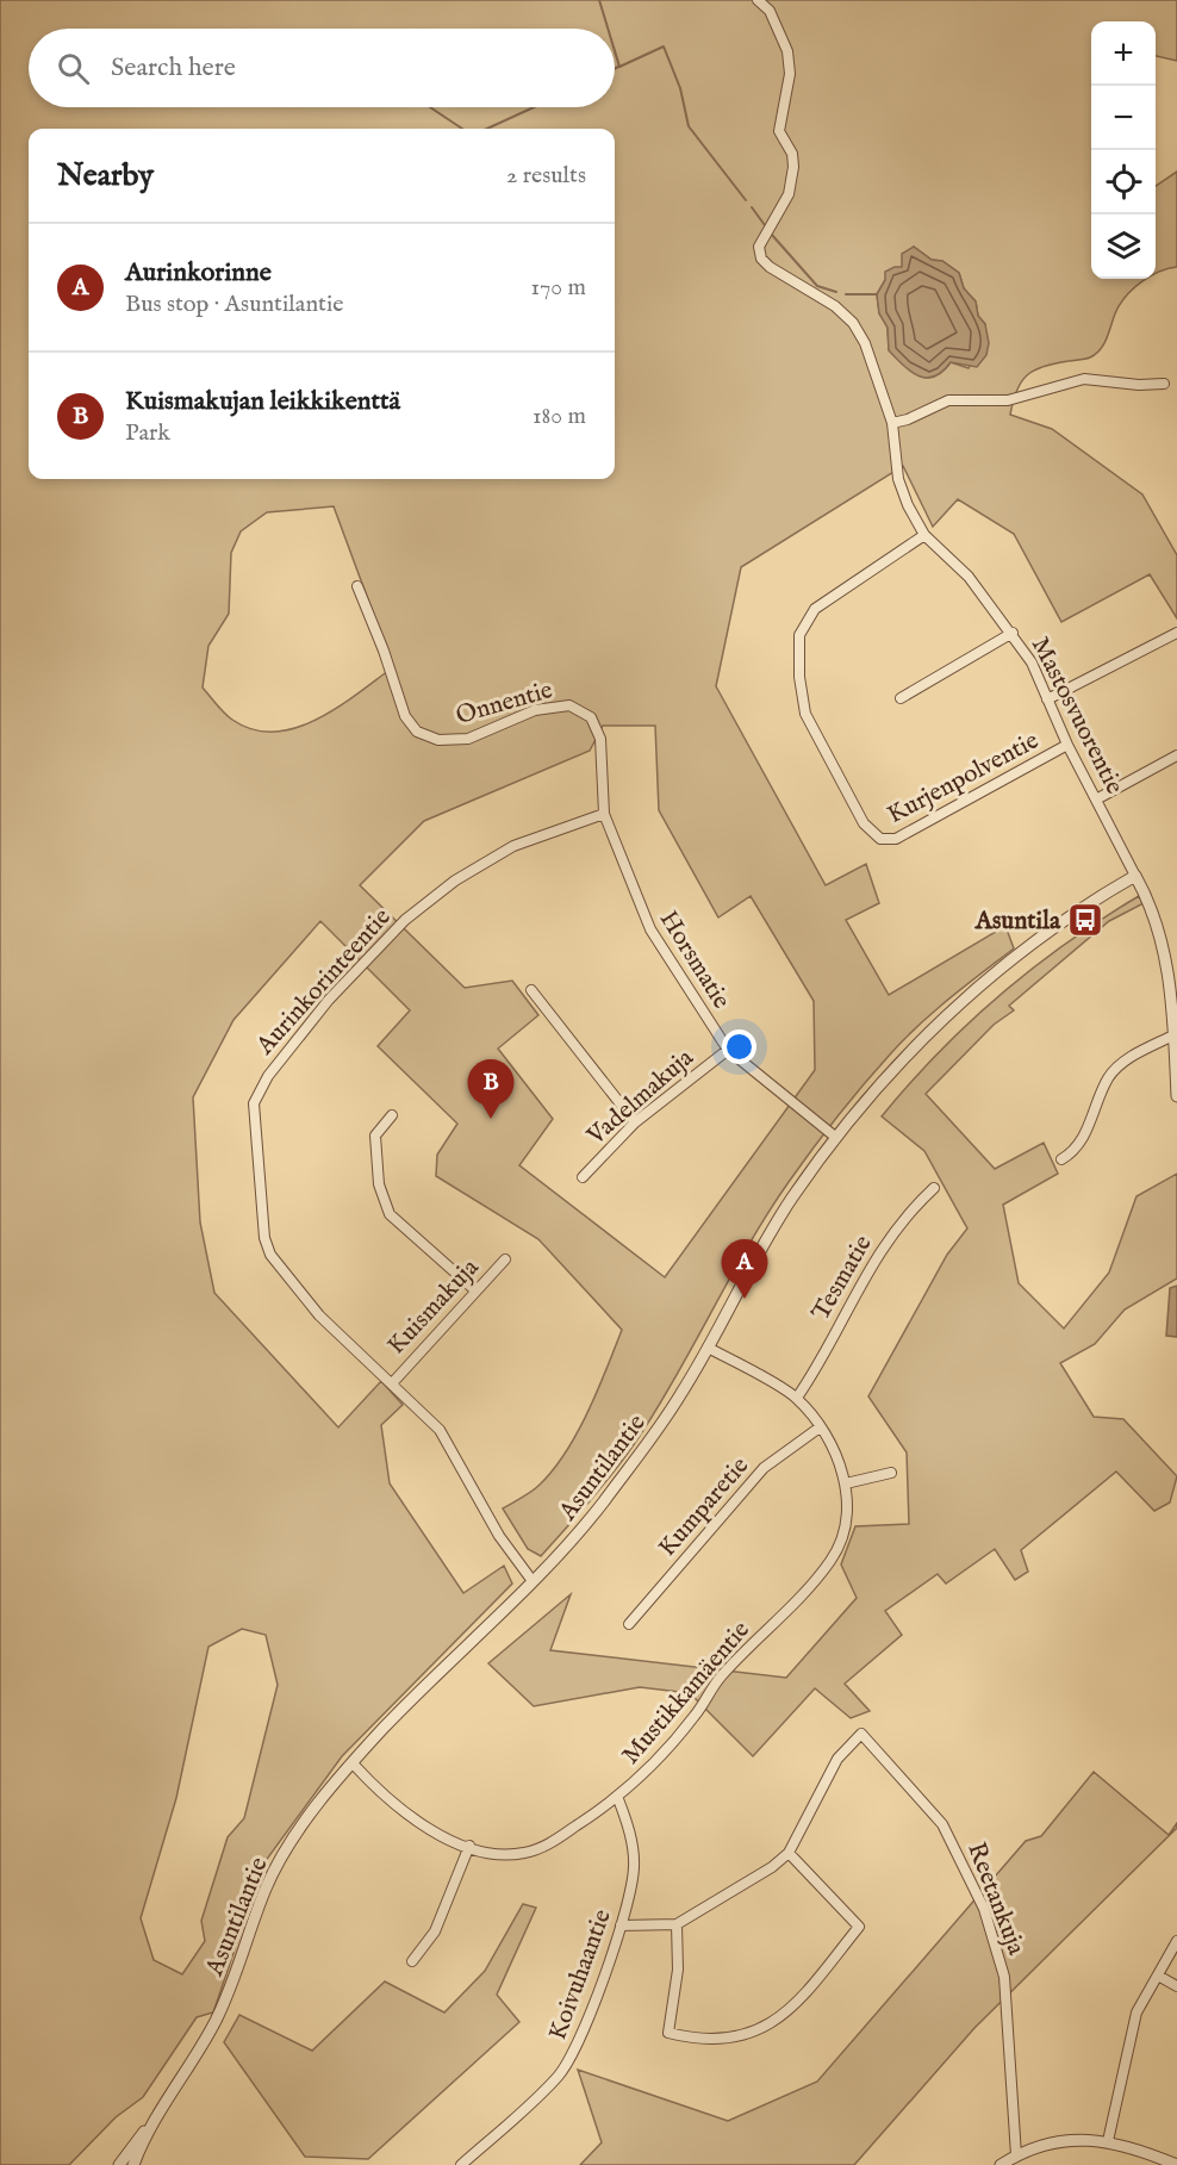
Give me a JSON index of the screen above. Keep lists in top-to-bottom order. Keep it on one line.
{"streets":{"street":["Onnentie","Mastosvuorentie","Kurjenpolventie","Horsmatie","Aurinkorinteentie","Vadelmakuja","Tesmatie","Kuismakuja","Asuntilantie","Kumparetie","Mustikkamäentie","Reetankuja","Koivuhaantie"]},"crossings":[["Onnentie","Horsmatie"],["Mastosvuorentie","Kurjenpolventie"],["Mastosvuorentie","Asuntilantie"],["Horsmatie","Aurinkorinteentie"],["Horsmatie","Vadelmakuja"],["Horsmatie","Asuntilantie"],["Aurinkorinteentie","Kuismakuja"],["Aurinkorinteentie","Asuntilantie"],["Tesmatie","Mustikkamäentie"],["Asuntilantie","Mustikkamäentie"],["Kumparetie","Mustikkamäentie"],["Mustikkamäentie","Koivuhaantie"]],"places":{"bus stop":["Asuntila"]},"page":{"map_buttons":["+","−"],"search":"Search here","heading":["Nearby","2 results"],"list":[{"mark":"A","name":"Aurinkorinne","note":"Bus stop · Asuntilantie","value":"170 m"},{"mark":"B","name":"Kuismakujan leikkikenttä","note":"Park","value":"180 m"}],"pins":["B","A"]}}
